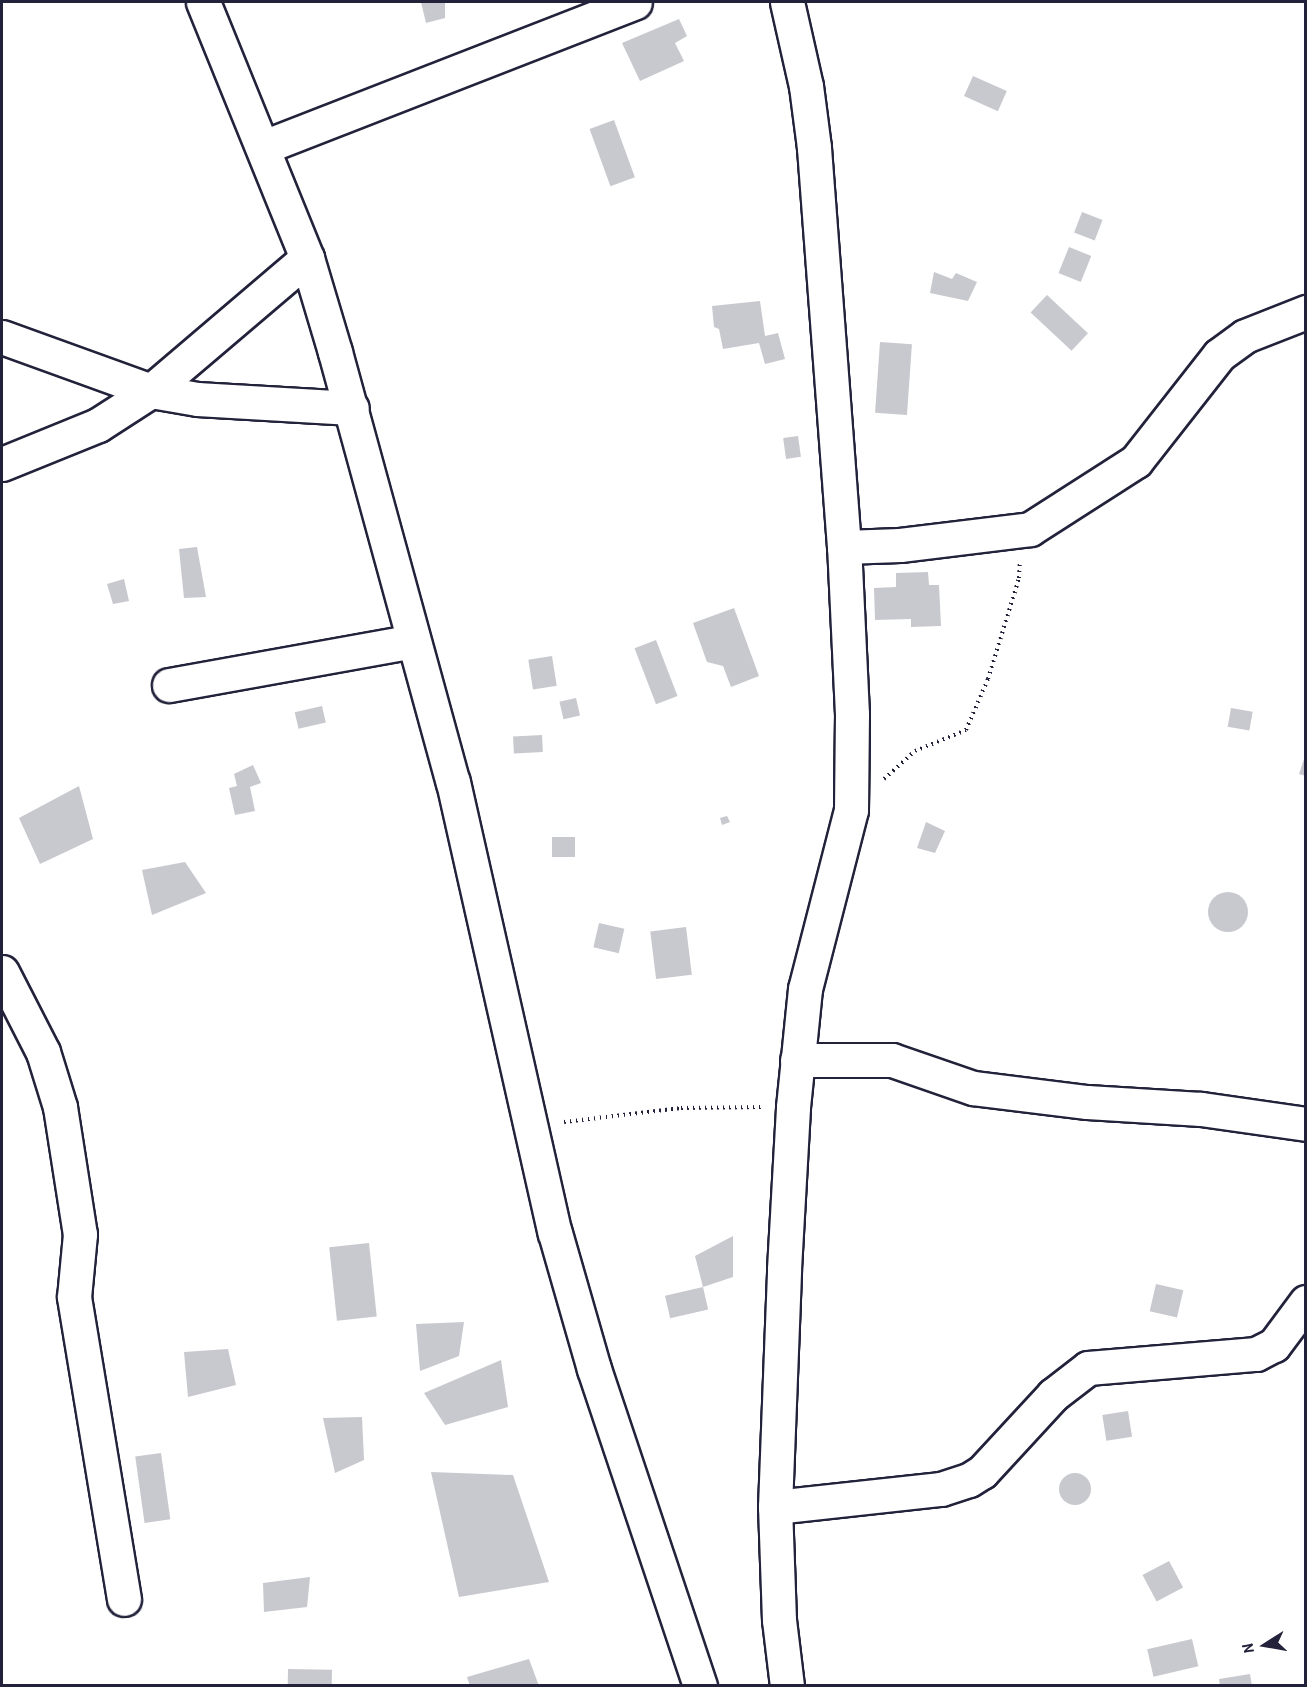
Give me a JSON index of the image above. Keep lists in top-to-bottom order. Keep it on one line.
{"north":"left"}
